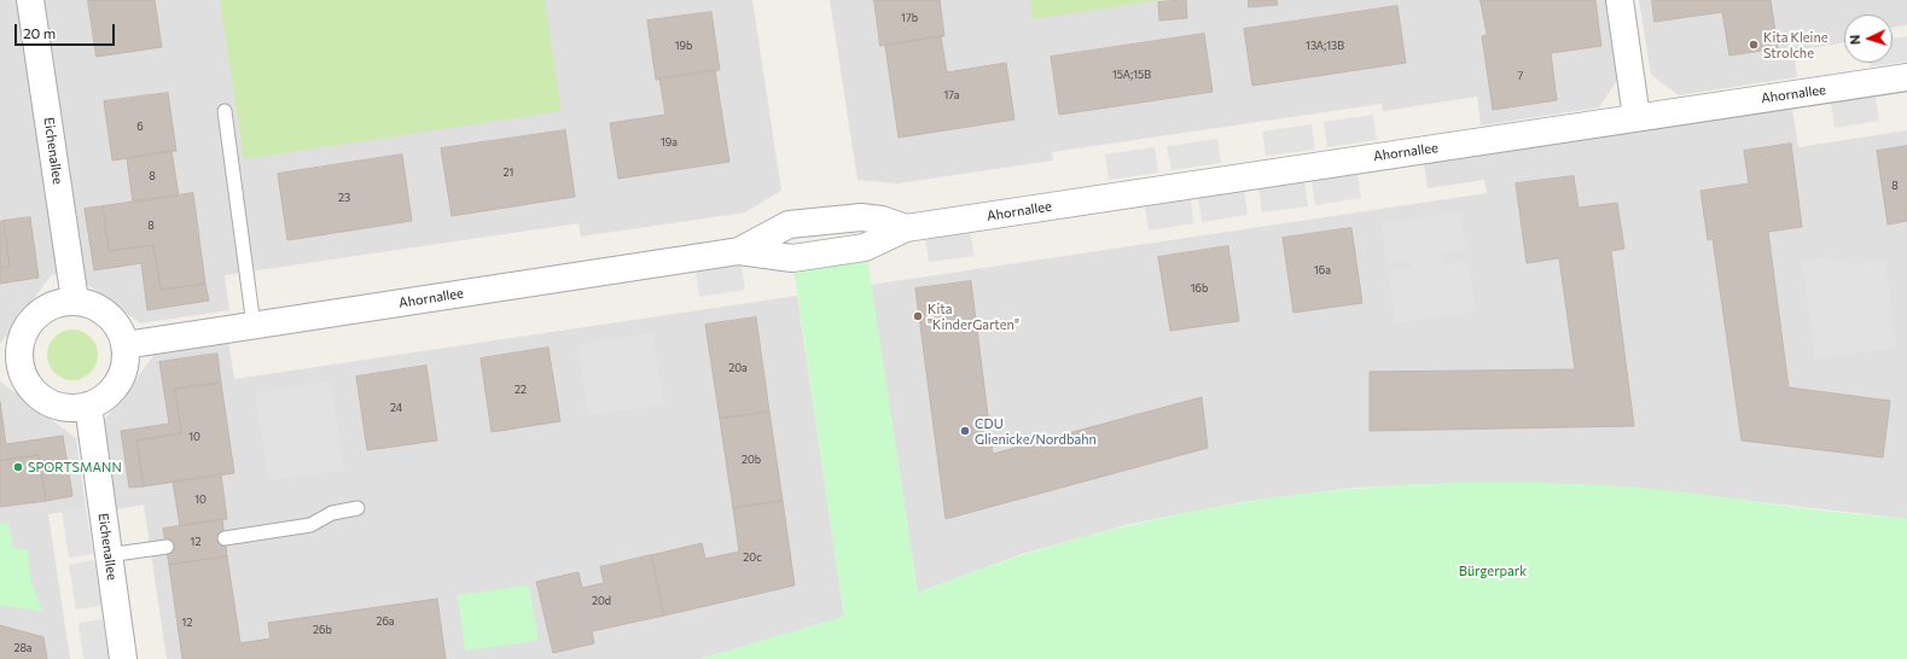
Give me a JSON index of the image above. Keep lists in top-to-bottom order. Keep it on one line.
{"streets":{"street":["Ahornallee","Eichenallee"]},"crossings":[["Ahornallee","Eichenallee"]],"parks":["Bürgerpark"],"places":["Kita Kleine Strolche","Kita \"KinderGarten\"","CDU Glienicke/Nordbahn","SPORTSMANN"],"house_numbers":["17b","19b","13A;13B","15A;15B","7","17a","6","19a","21","8","8","23","8","16a","16b","20a","22","24","10","20b","10","12","20c","20d","26a","12","26b","28a"],"scale_bar":"20 m","north":"left"}
